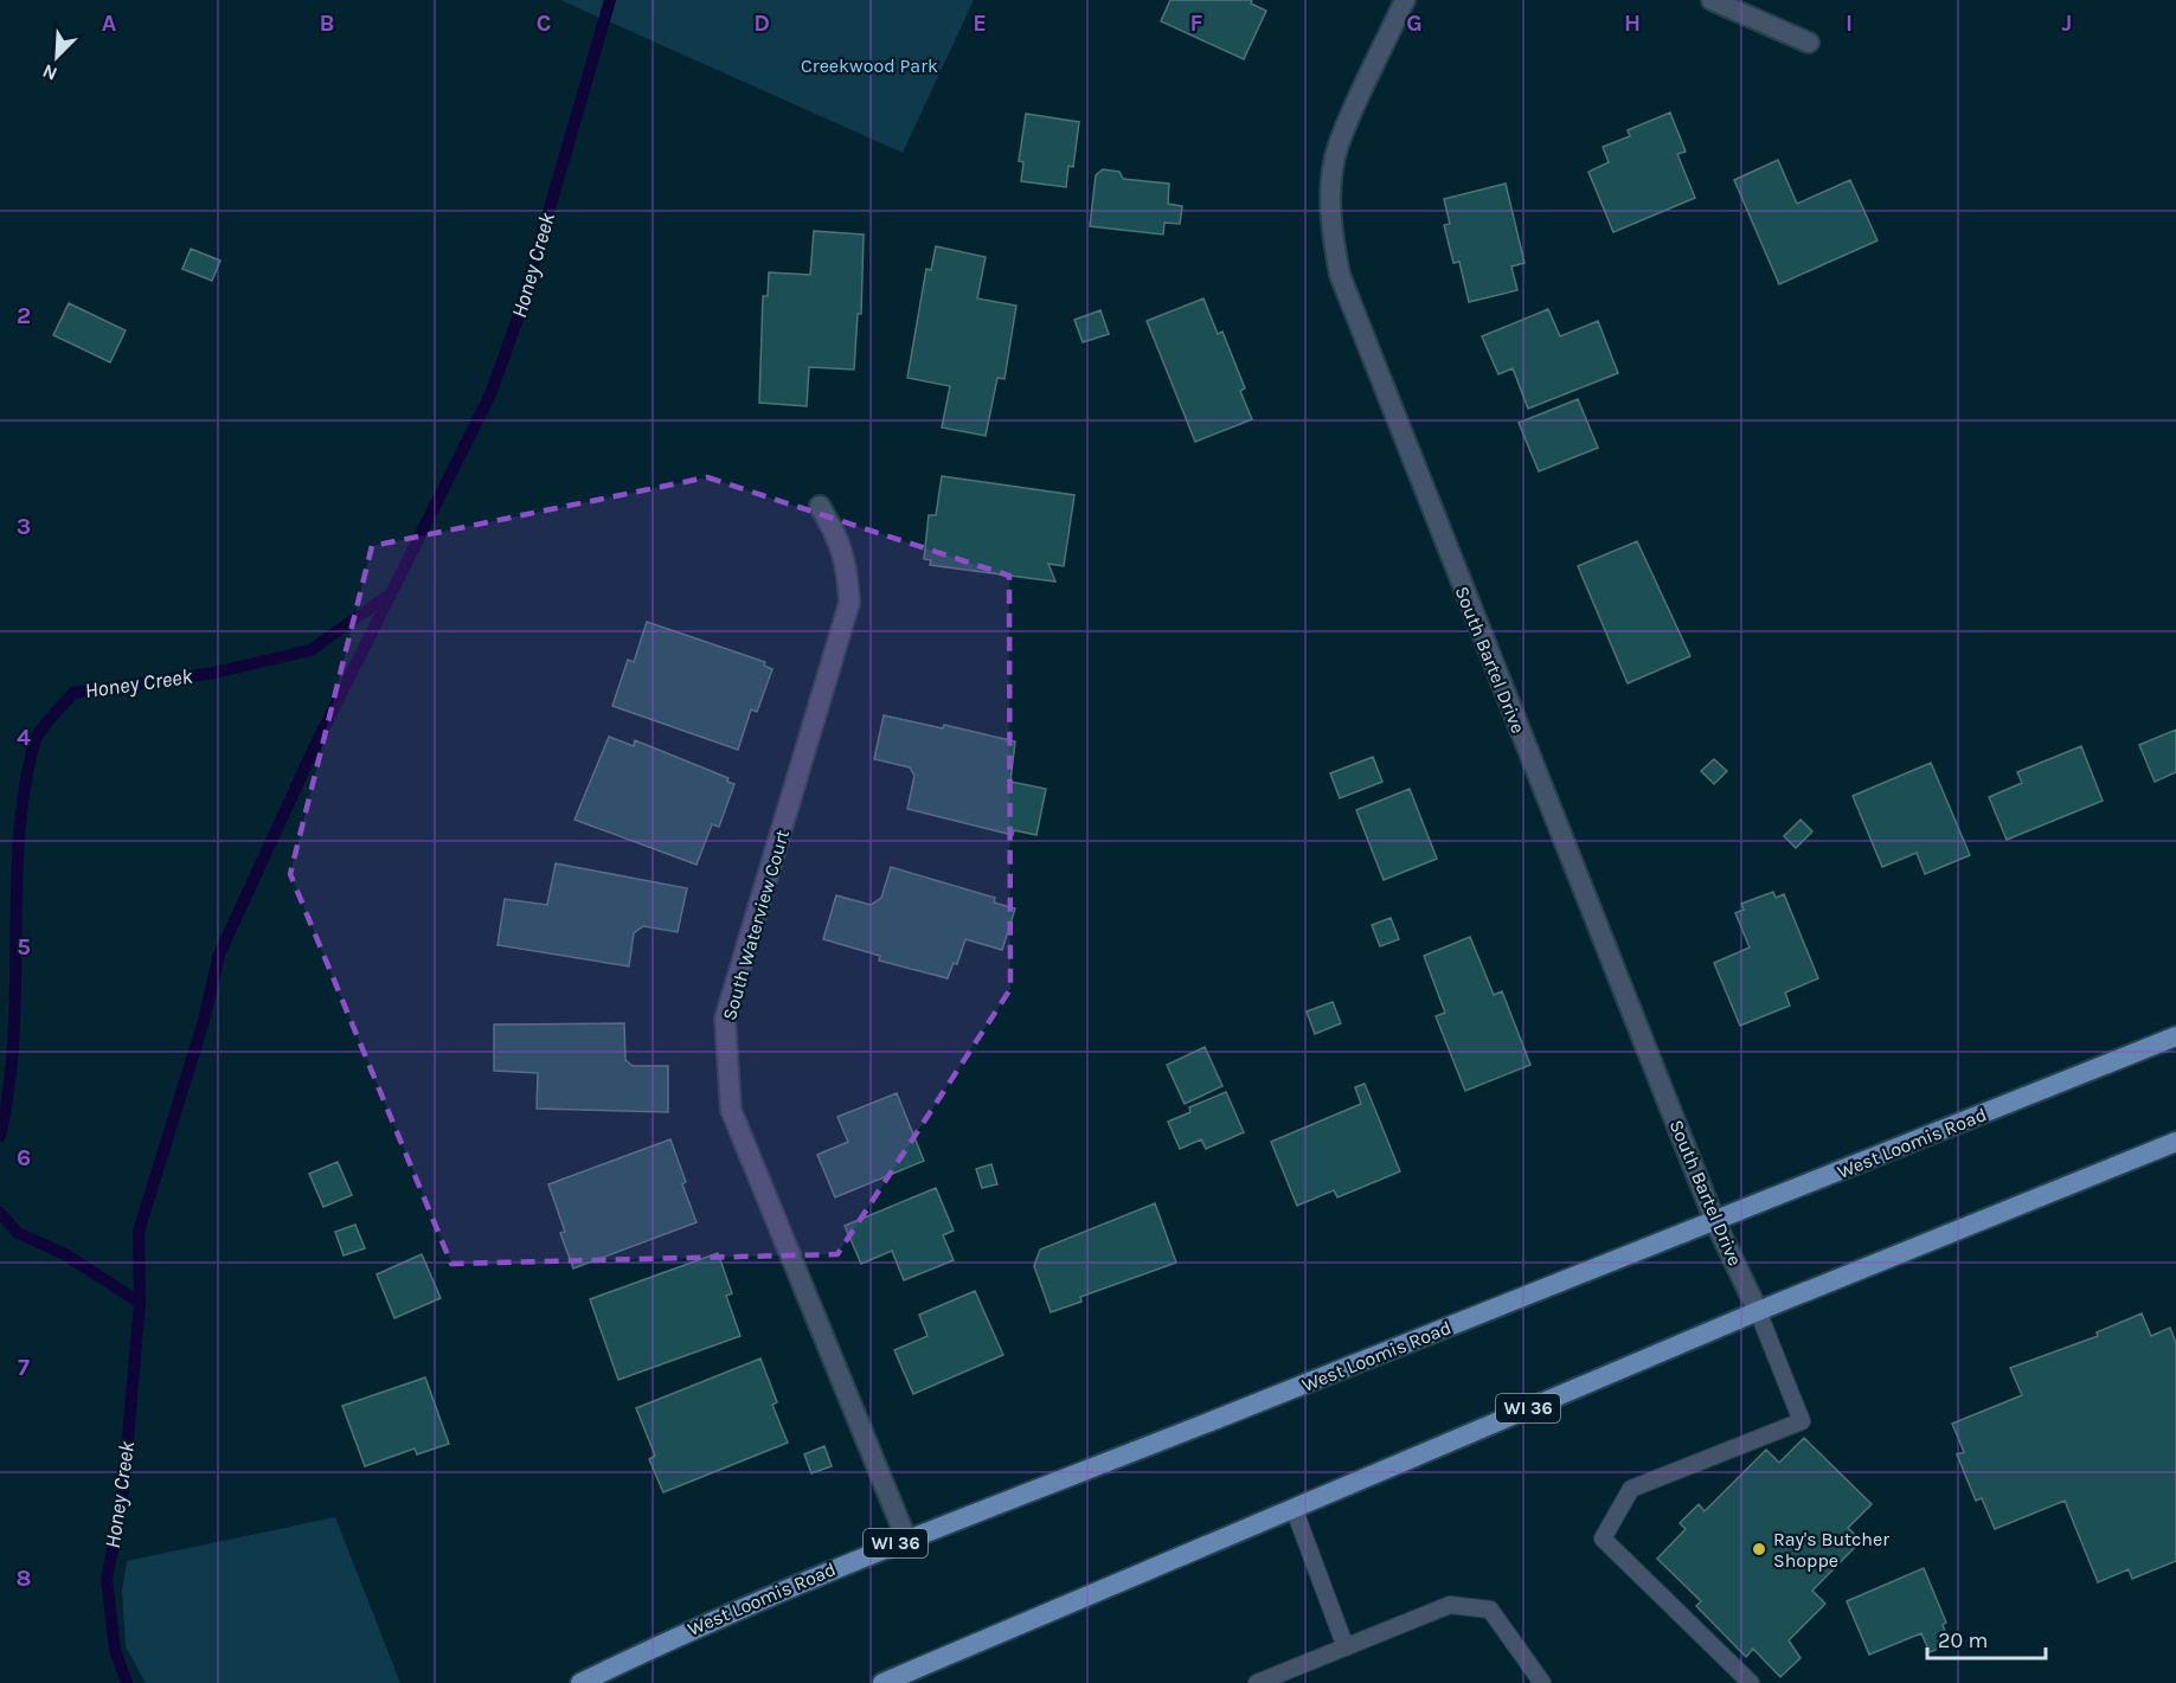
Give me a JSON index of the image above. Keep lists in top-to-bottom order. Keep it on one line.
{"streets":{"main road":["West Loomis Road","WI 36"],"street":["South Bartel Drive","South Waterview Court"]},"crossings":[["South Bartel Drive","West Loomis Road"],["South Bartel Drive","WI 36"],["South Waterview Court","West Loomis Road"]],"water":["Honey Creek"],"parks":["Creekwood Park"],"places":["Ray's Butcher Shoppe"],"scale_bar":"20 m","north":"bottom left","grid":{"columns":["A","B","C","D","E","F","G","H","I","J"],"rows":["2","3","4","5","6","7","8"]}}
